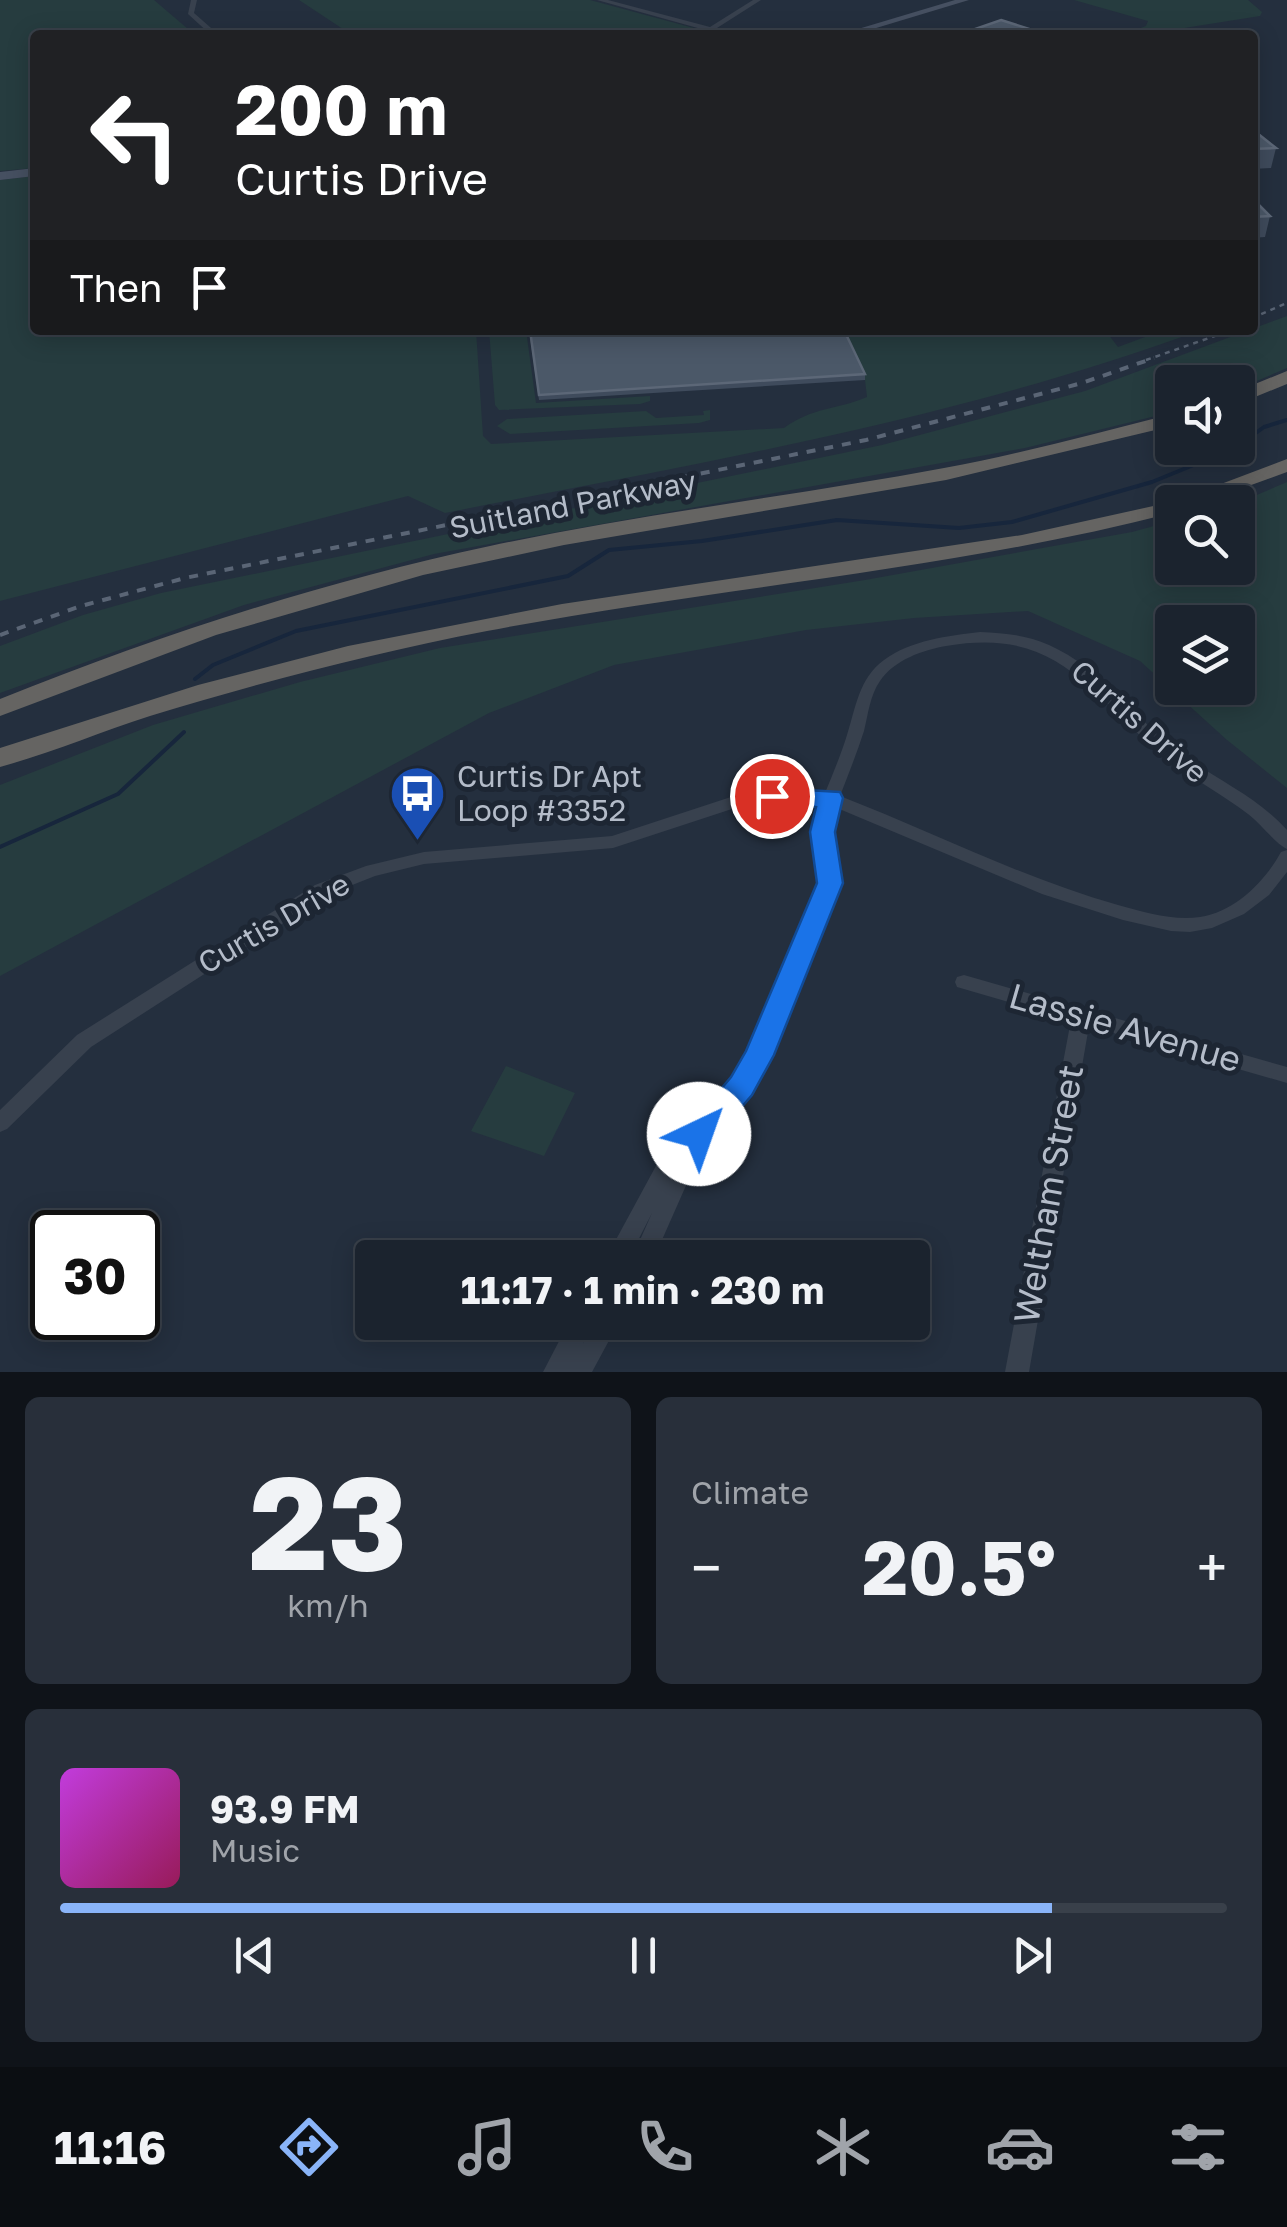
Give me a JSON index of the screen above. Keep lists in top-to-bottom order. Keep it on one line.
{"streets":{"highway":["Suitland Parkway"],"street":["Curtis Drive","Lassie Avenue","Weltham Street"]},"crossings":[["Lassie Avenue","Weltham Street"]],"places":{"bus stop":["Curtis Dr Apt Loop #3352"]},"page":{"turn":["200 m","Curtis Drive"],"then":"Then","limit":"30","trip":"11:17 · 1 min · 230 m","tile":[["23","km/h"],"Climate"],"heat":["−","20.5°","+"],"song":["93.9 FM","Music"],"tabs":"11:16"}}
